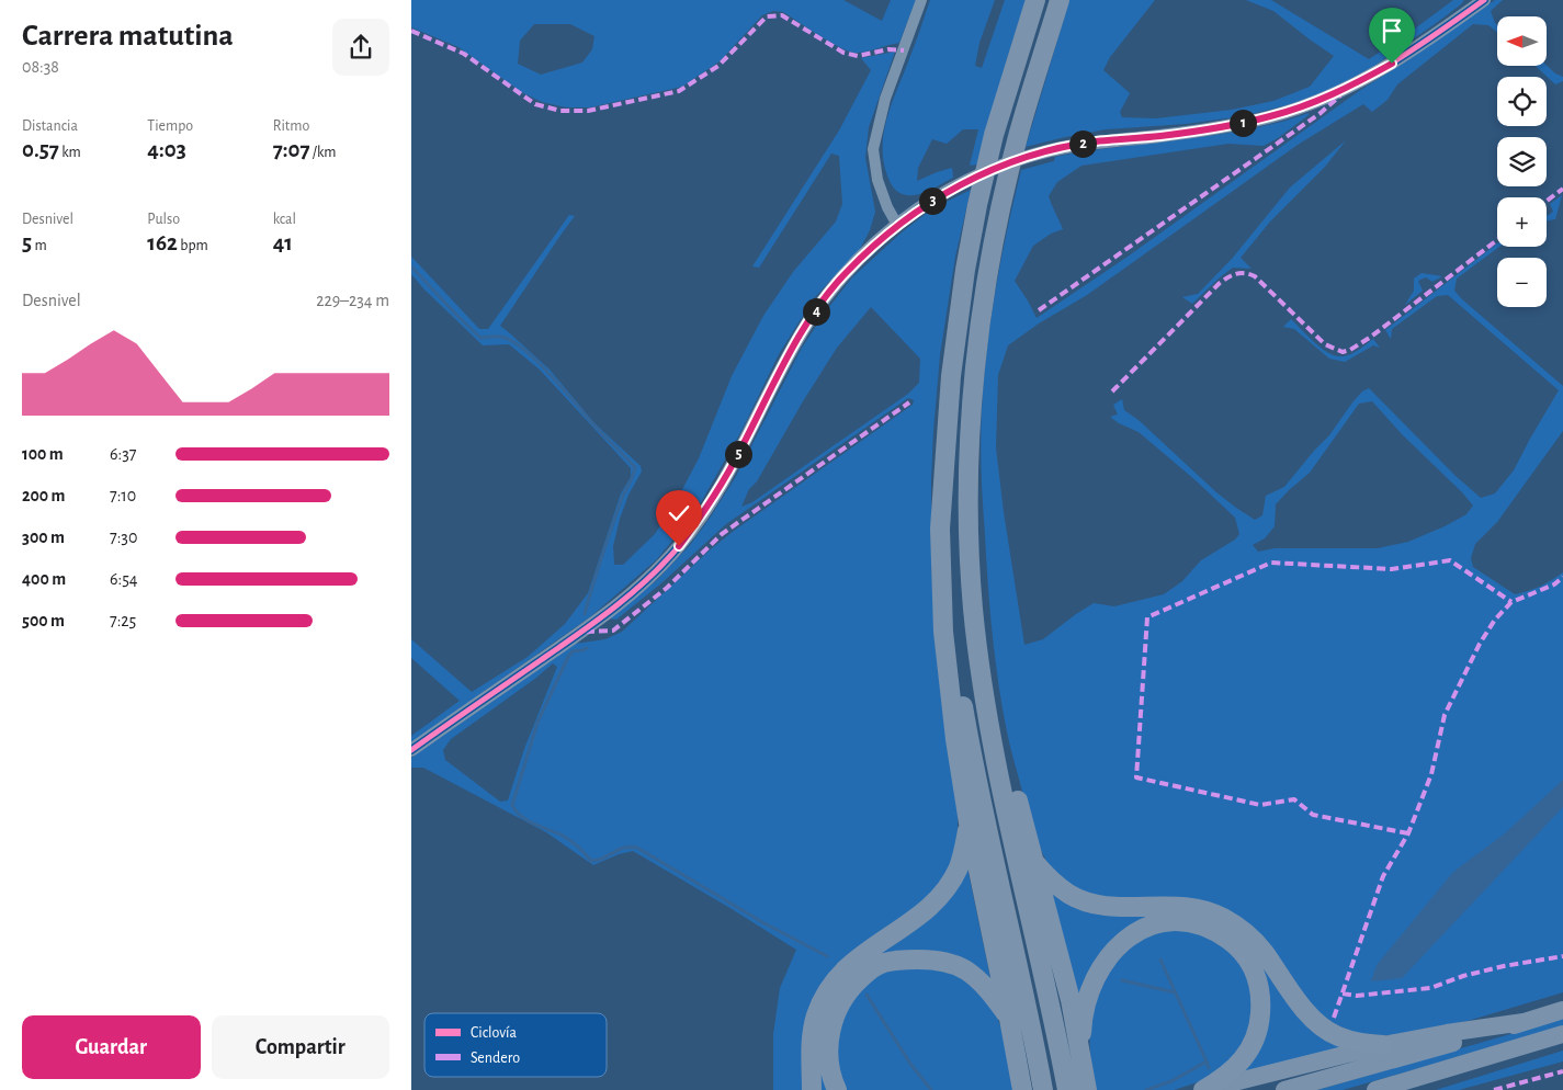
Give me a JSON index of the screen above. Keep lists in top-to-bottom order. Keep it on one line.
{"legend":["Ciclovía","Sendero"],"north":"left","page":{"heading":["Carrera matutina","08:38"],"map_buttons":["+","−"],"stats":[["Distancia","0.57 km"],["Tiempo","4:03"],["Ritmo","7:07 /km"],["Desnivel","5 m"],["Pulso","162 bpm"],["kcal","41"]],"pins":["1","2","3","4","5"],"chart":["Desnivel","229–234 m"],"list":[{"name":"100 m","note":"6:37"},{"name":"200 m","note":"7:10"},{"name":"300 m","note":"7:30"},{"name":"400 m","note":"6:54"},{"name":"500 m","note":"7:25"}],"buttons":["Guardar","Compartir"]}}
